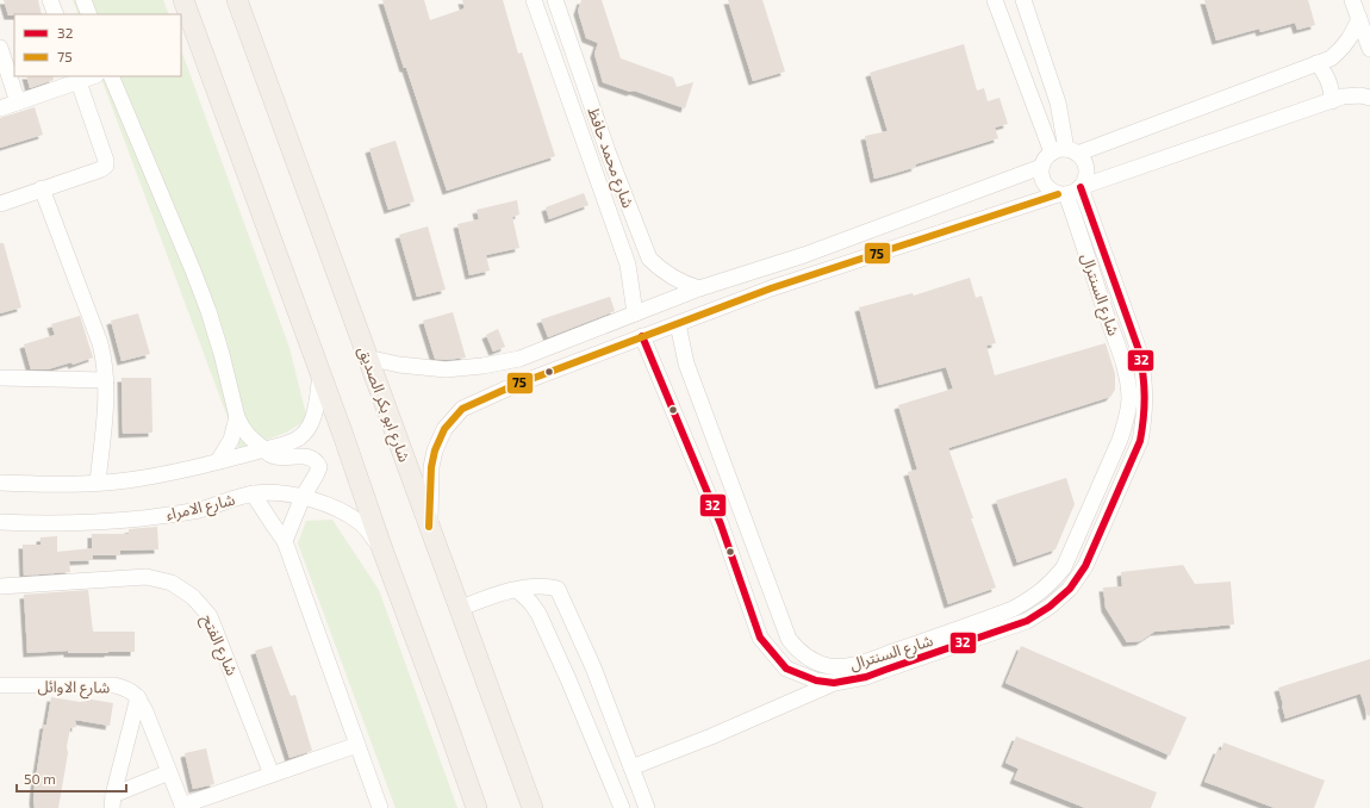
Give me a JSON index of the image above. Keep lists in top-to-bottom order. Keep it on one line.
{"streets":{"main road":["شارع ابو بكر الصديق"],"street":["شارع محمد حافظ","شارع السنترال","شارع الامراء","شارع الفتح","شارع الاوائل"]},"lines":["transit line 32","transit line 75"],"legend":["32","75"],"scale_bar":"50 m"}
